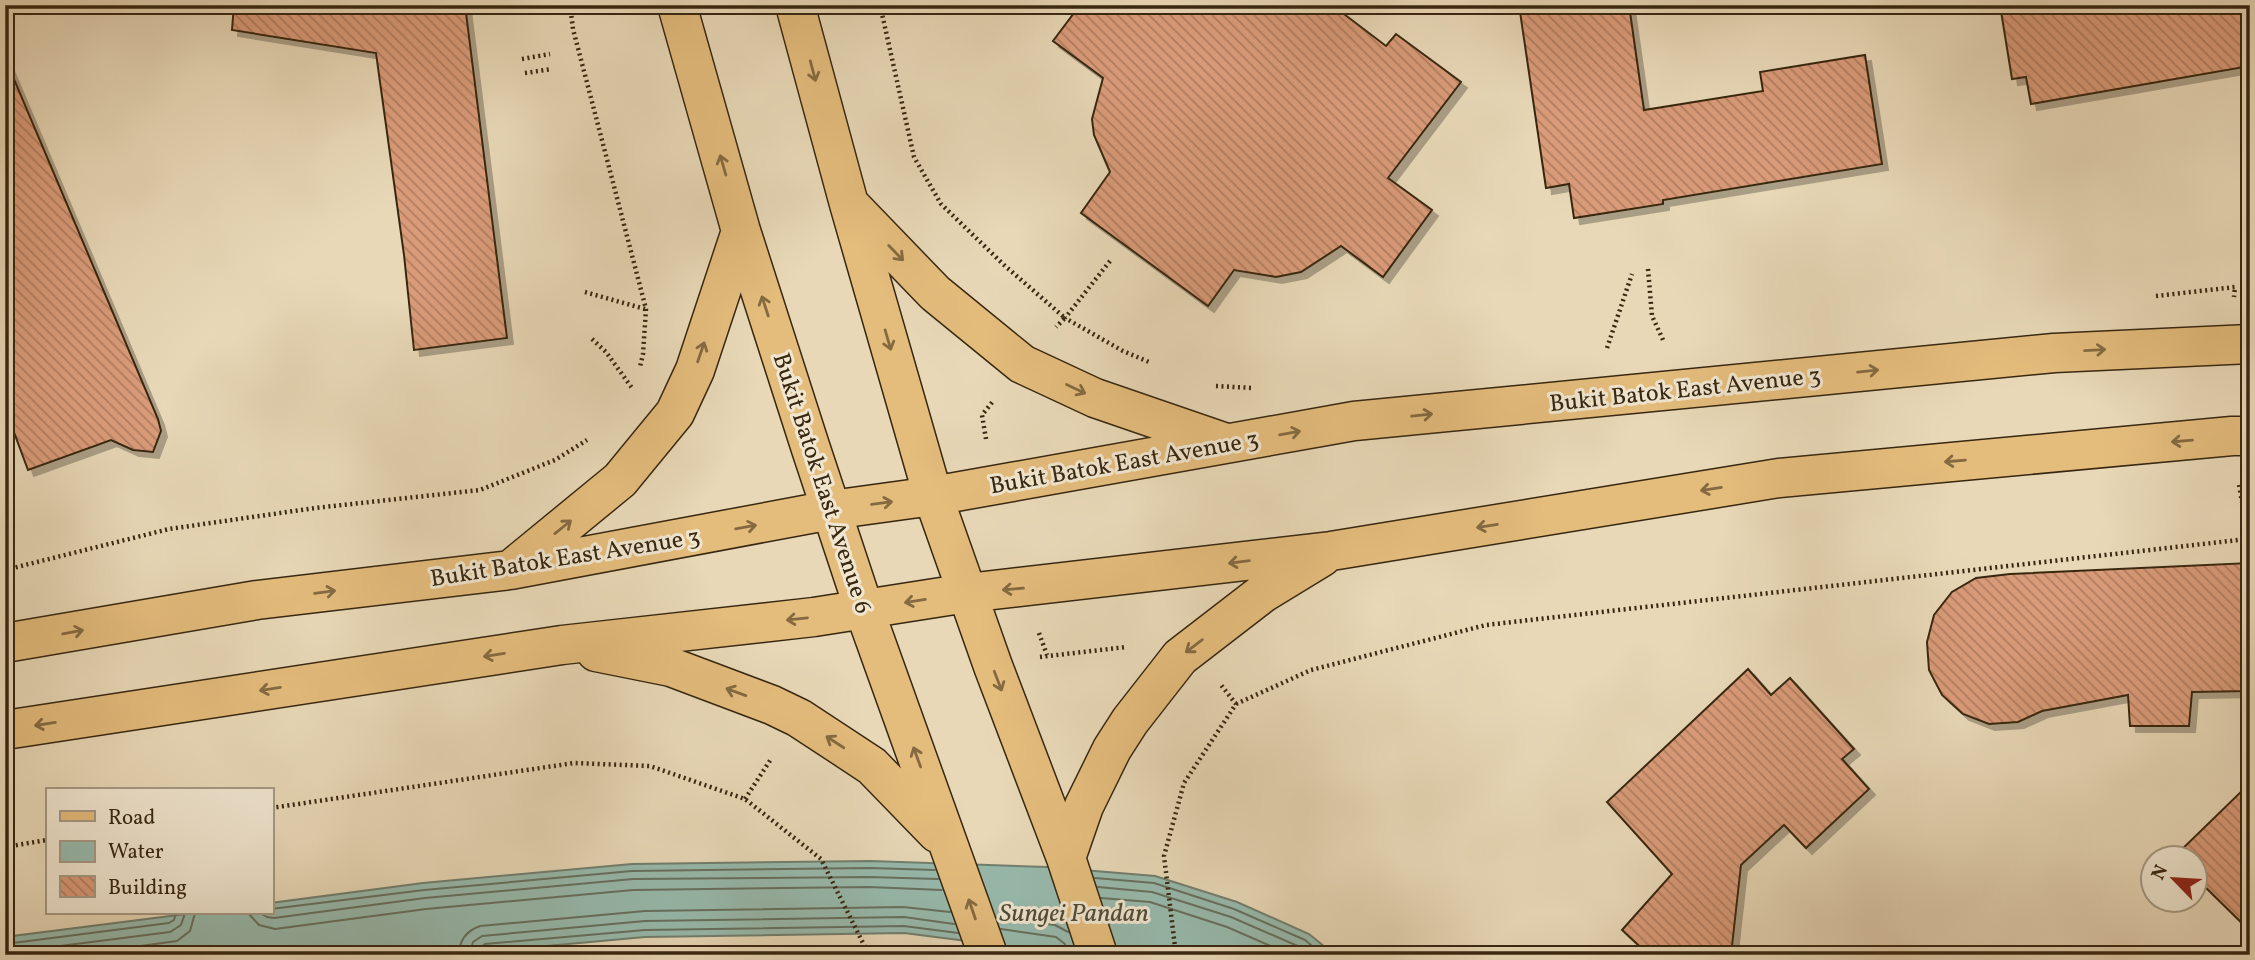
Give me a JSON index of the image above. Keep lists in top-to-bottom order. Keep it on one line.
{"streets":{"main road":["Bukit Batok East Avenue 3","Bukit Batok East Avenue 6"]},"crossings":[["Bukit Batok East Avenue 3","Bukit Batok East Avenue 6"]],"water":["Sungei Pandan"],"legend":["Road","Water","Building"],"north":"top left"}
